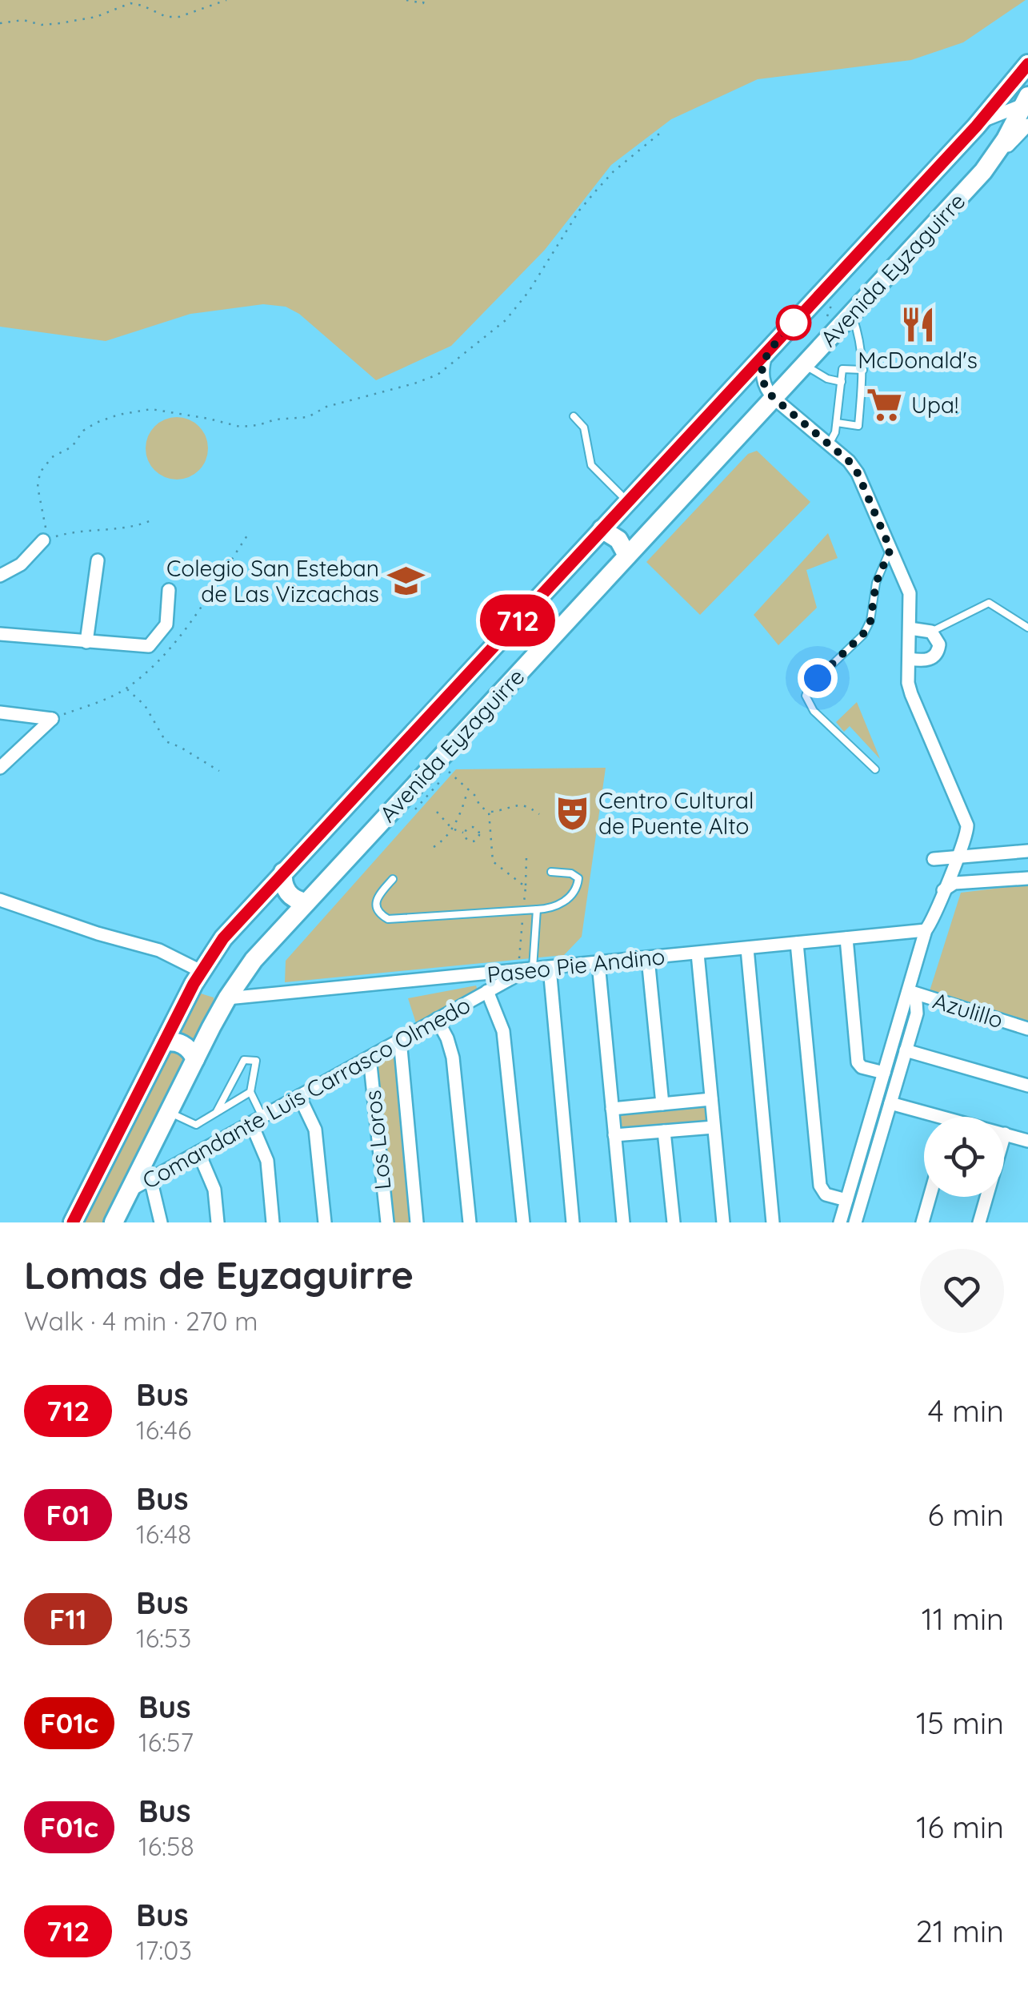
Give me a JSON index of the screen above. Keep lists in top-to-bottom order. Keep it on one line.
{"streets":{"main road":["Avenida Eyzaguirre"],"street":["Paseo Pie Andino","Azulillo","Comandante Luis Carrasco Olmedo","Los Loros"]},"crossings":[["Avenida Eyzaguirre","Paseo Pie Andino"],["Avenida Eyzaguirre","Comandante Luis Carrasco Olmedo"],["Paseo Pie Andino","Comandante Luis Carrasco Olmedo"],["Comandante Luis Carrasco Olmedo","Los Loros"]],"places":{"restaurant":["McDonald's"],"supermarket":["Upa!"],"school or university":["Colegio San Esteban de Las Vizcachas"],"theatre":["Centro Cultural de Puente Alto"]},"lines":["bus line 712"],"page":{"on_map":"712","heading":["Lomas de Eyzaguirre","Walk · 4 min · 270 m"],"list":[{"mark":"712","name":"Bus","note":"16:46","value":"4 min"},{"mark":"F01","name":"Bus","note":"16:48","value":"6 min"},{"mark":"F11","name":"Bus","note":"16:53","value":"11 min"},{"mark":"F01c","name":"Bus","note":"16:57","value":"15 min"},{"mark":"F01c","name":"Bus","note":"16:58","value":"16 min"},{"mark":"712","name":"Bus","note":"17:03","value":"21 min"}]}}
